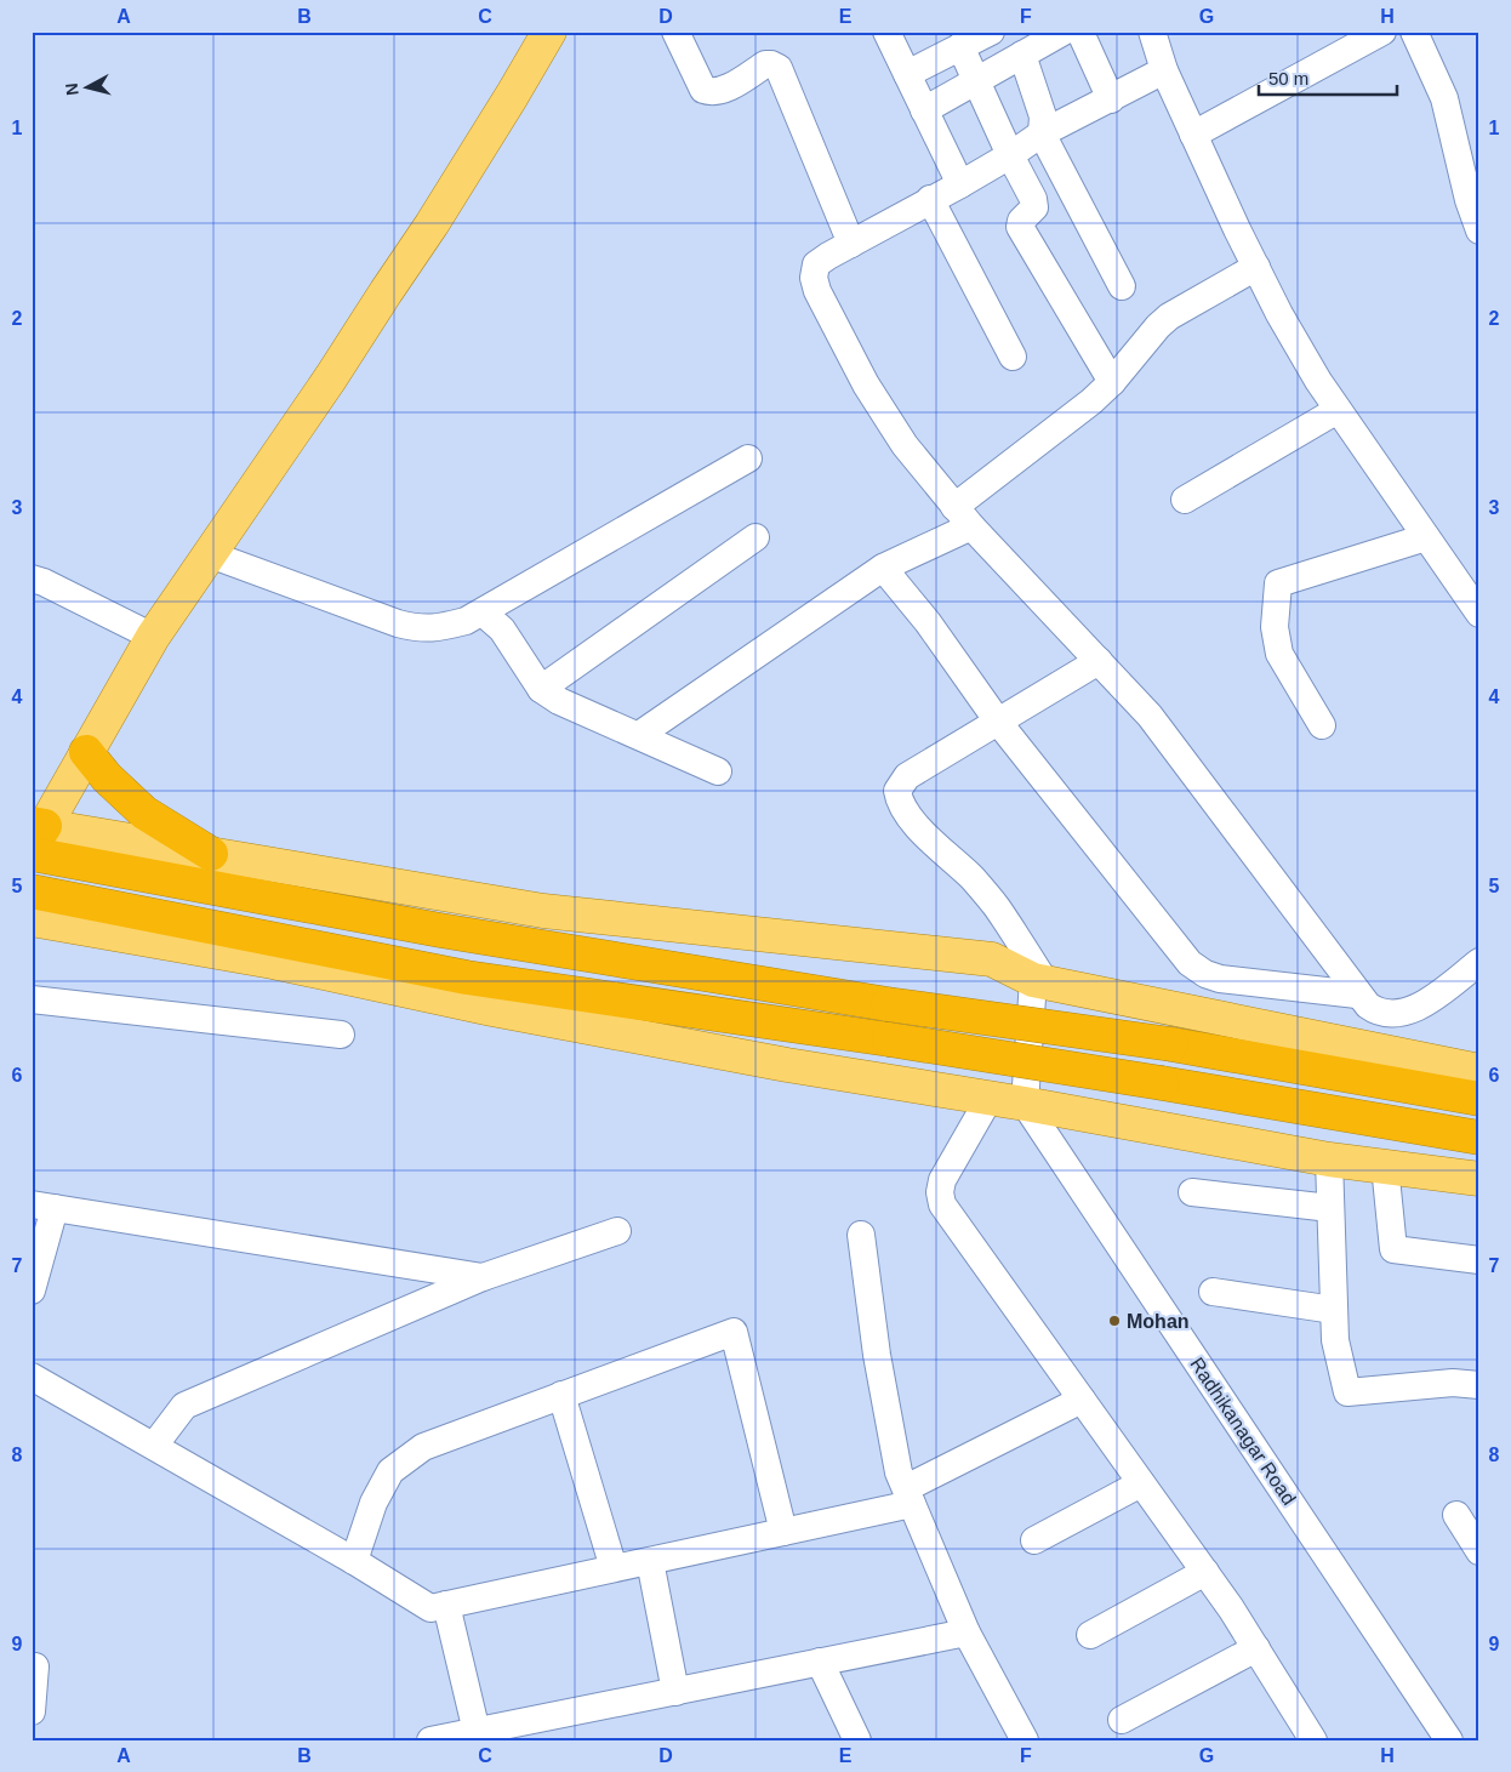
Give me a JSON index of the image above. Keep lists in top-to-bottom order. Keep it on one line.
{"streets":{"street":["Radhikanagar Road"]},"places":["Mohan"],"scale_bar":"50 m","north":"left","grid":{"columns":["A","B","C","D","E","F","G","H"],"rows":["1","2","3","4","5","6","7","8","9"]}}
